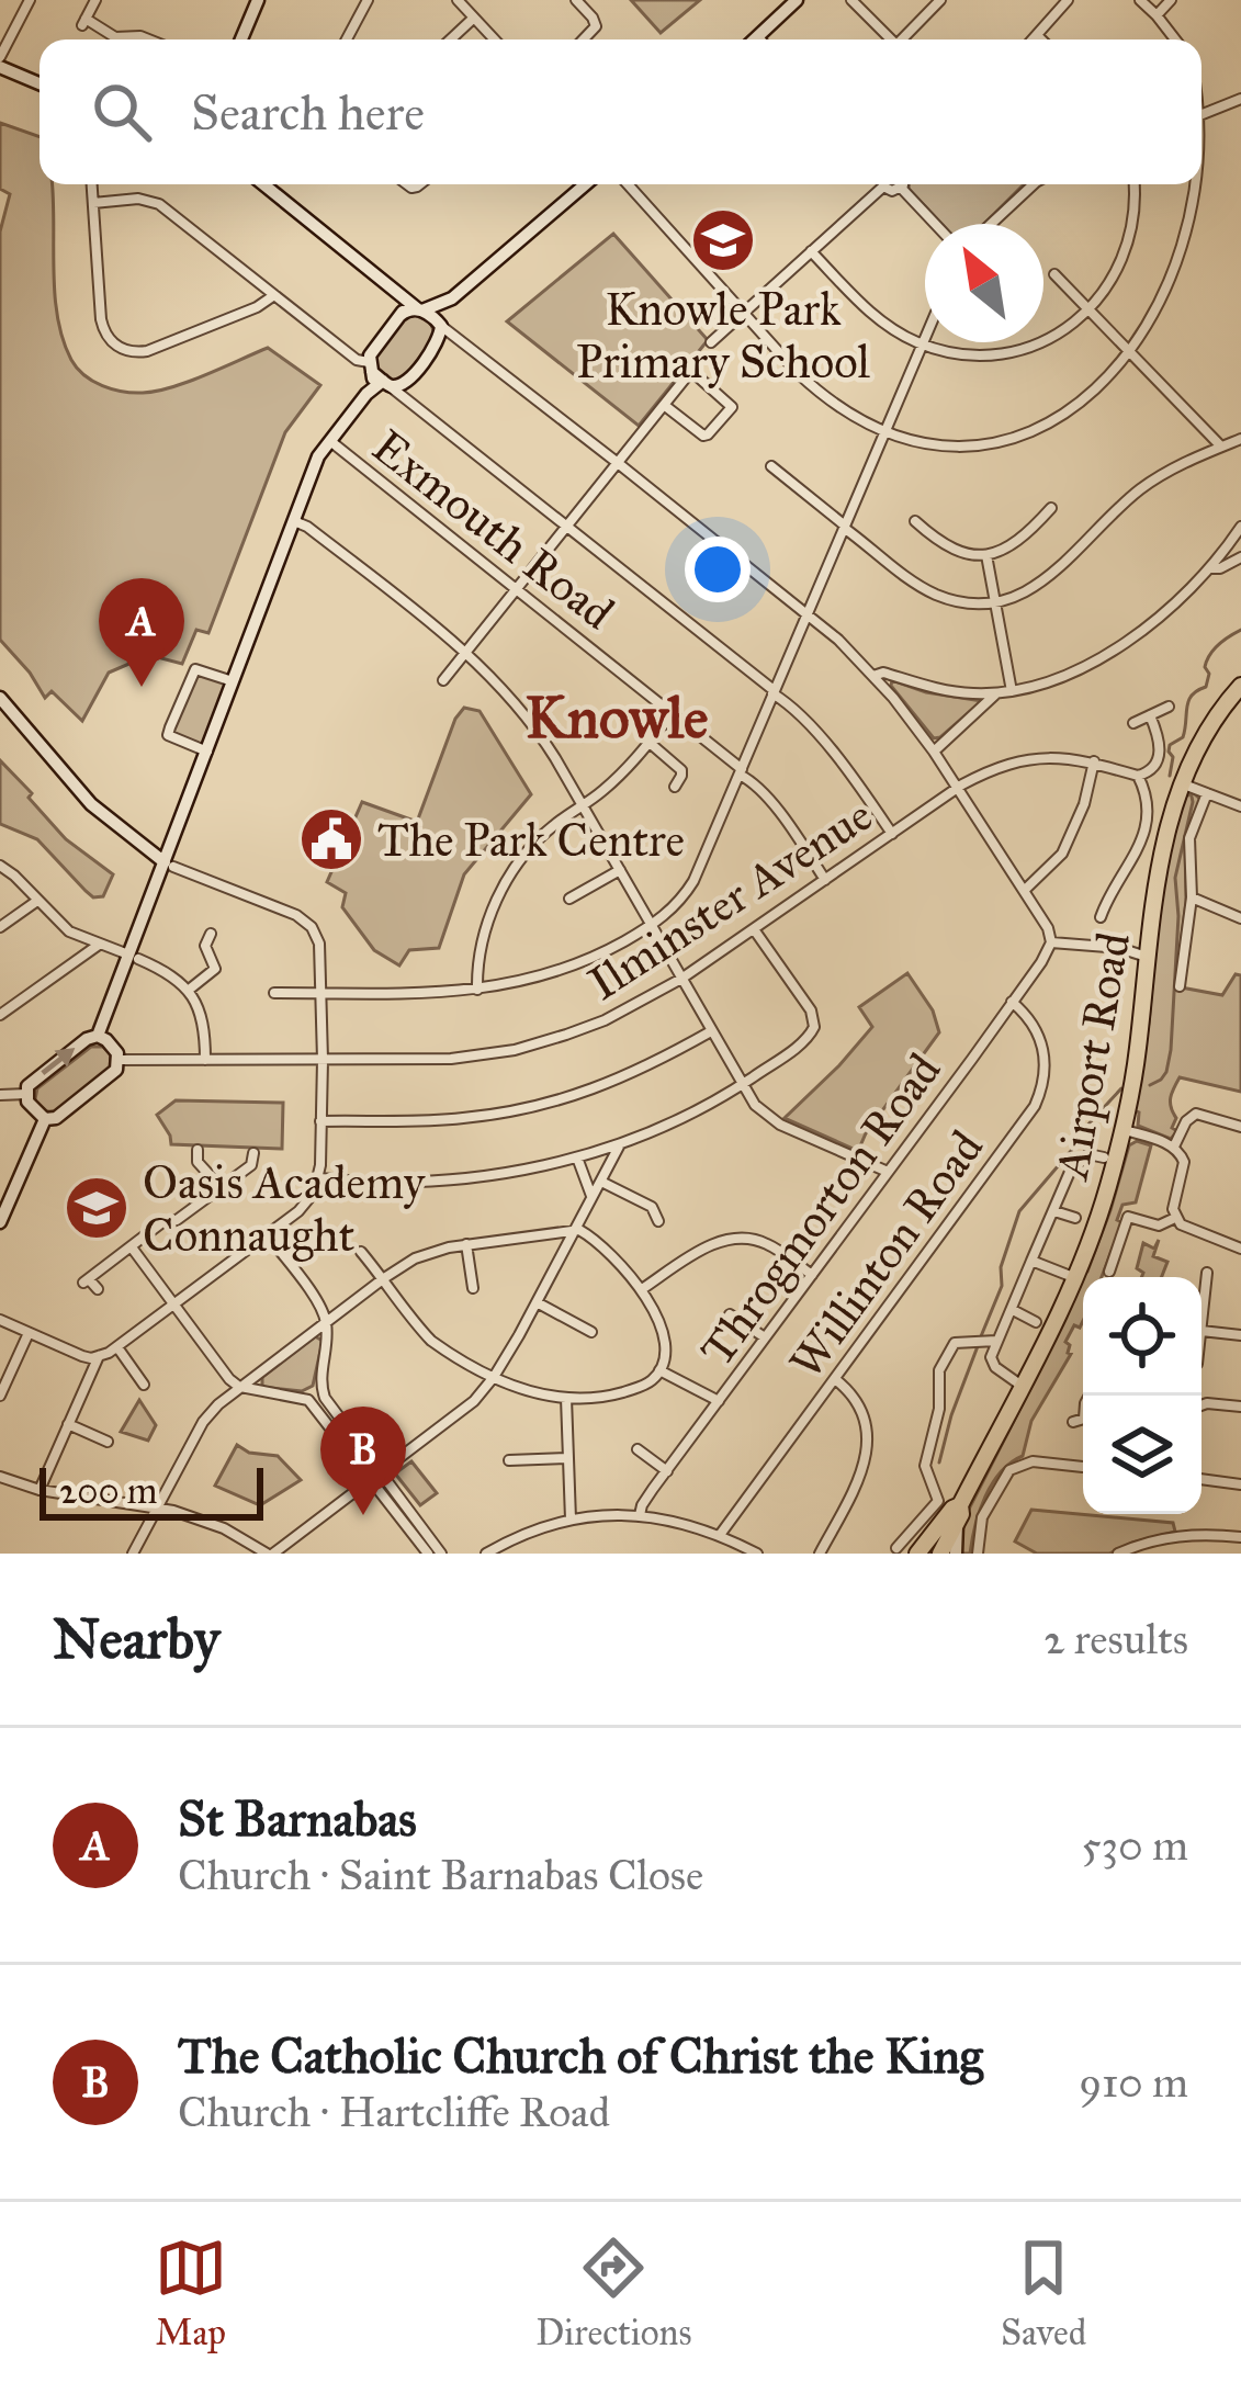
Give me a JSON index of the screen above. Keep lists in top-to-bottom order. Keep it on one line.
{"streets":{"highway":["Airport Road"],"street":["Exmouth Road","Ilminster Avenue","Throgmorton Road","Willinton Road"]},"crossings":[["Exmouth Road","Ilminster Avenue"],["Throgmorton Road","Willinton Road"]],"districts":["Knowle"],"places":{"school or university":["Knowle Park Primary School","Oasis Academy Connaught"],"public building":["The Park Centre"]},"scale_bar":"200 m","north":"top left","page":{"search":"Search here","pins":["A","B"],"scale":"200 m","heading":["Nearby","2 results"],"list":[{"mark":"A","name":"St Barnabas","note":"Church · Saint Barnabas Close","value":"530 m"},{"mark":"B","name":"The Catholic Church of Christ the King","note":"Church · Hartcliffe Road","value":"910 m"}],"nav":["Map","Directions","Saved"]}}
